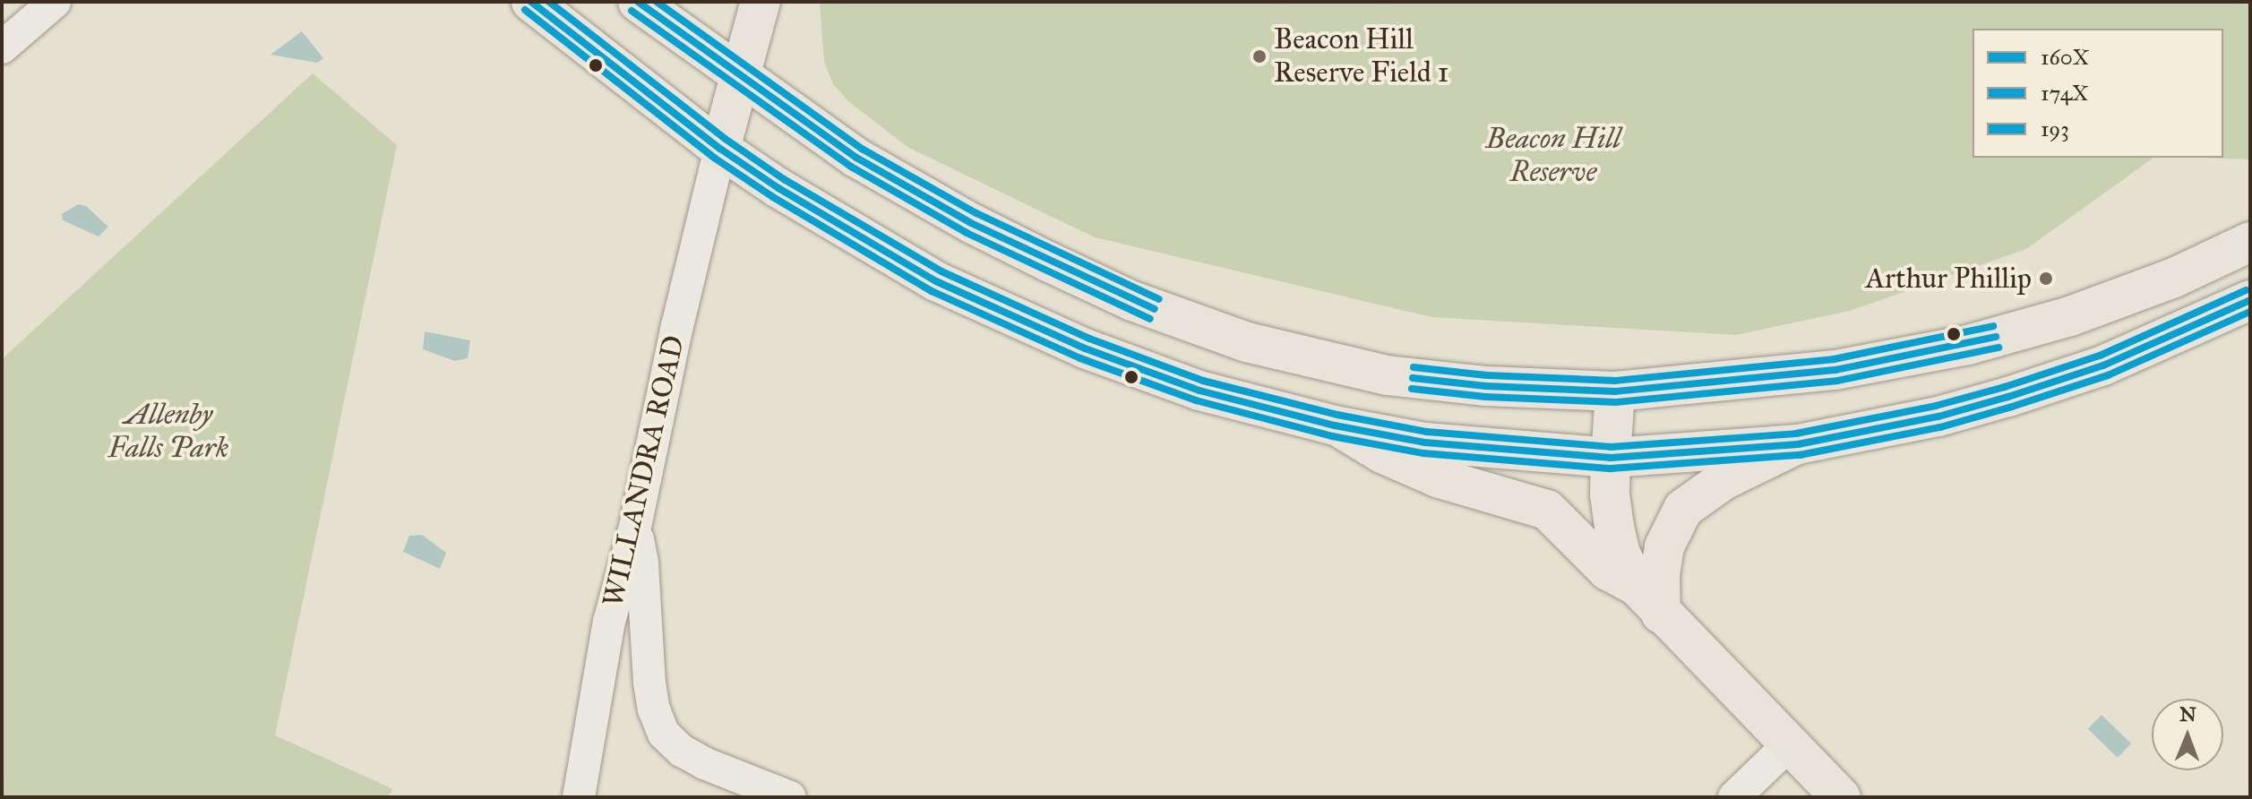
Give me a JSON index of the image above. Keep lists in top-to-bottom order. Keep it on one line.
{"streets":{"street":["WILLANDRA ROAD"]},"parks":["Beacon Hill Reserve","Allenby Falls Park"],"places":["Beacon Hill Reserve Field 1","Arthur Phillip"],"lines":["transit line 160X","transit line 193","transit line 174X"],"legend":["160X","174X","193"],"north":"top"}
